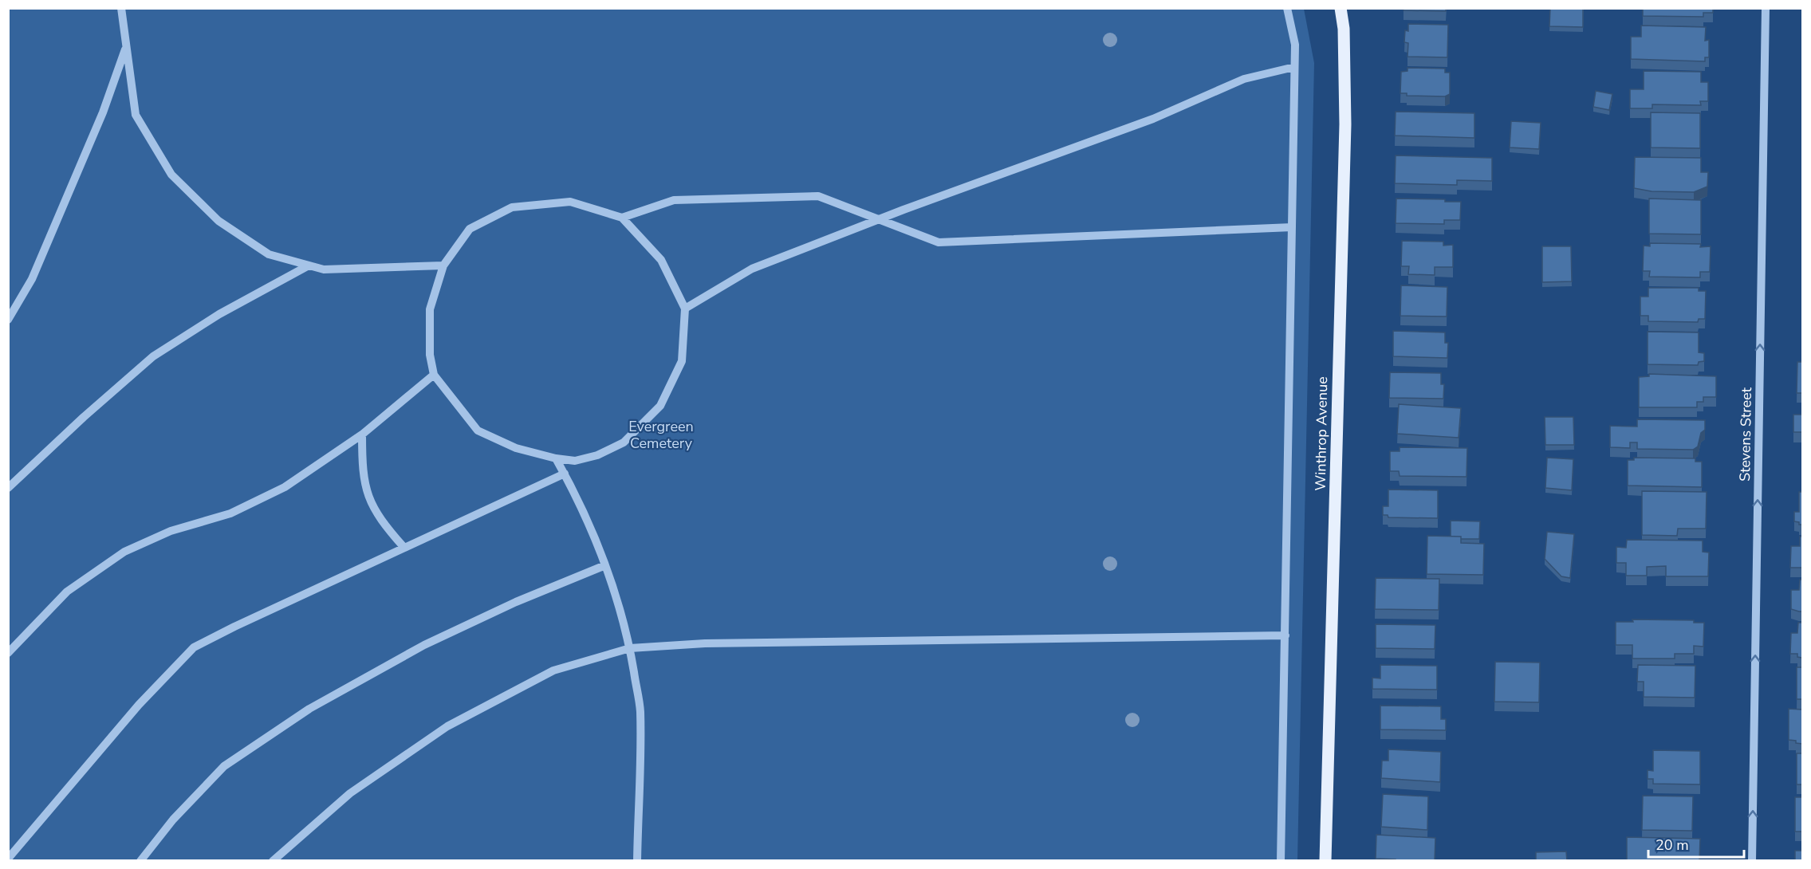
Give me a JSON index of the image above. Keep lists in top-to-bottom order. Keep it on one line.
{"streets":{"main road":["Winthrop Avenue"],"street":["Stevens Street"]},"one_way":["Stevens Street"],"parks":["Evergreen Cemetery"],"scale_bar":"20 m"}
